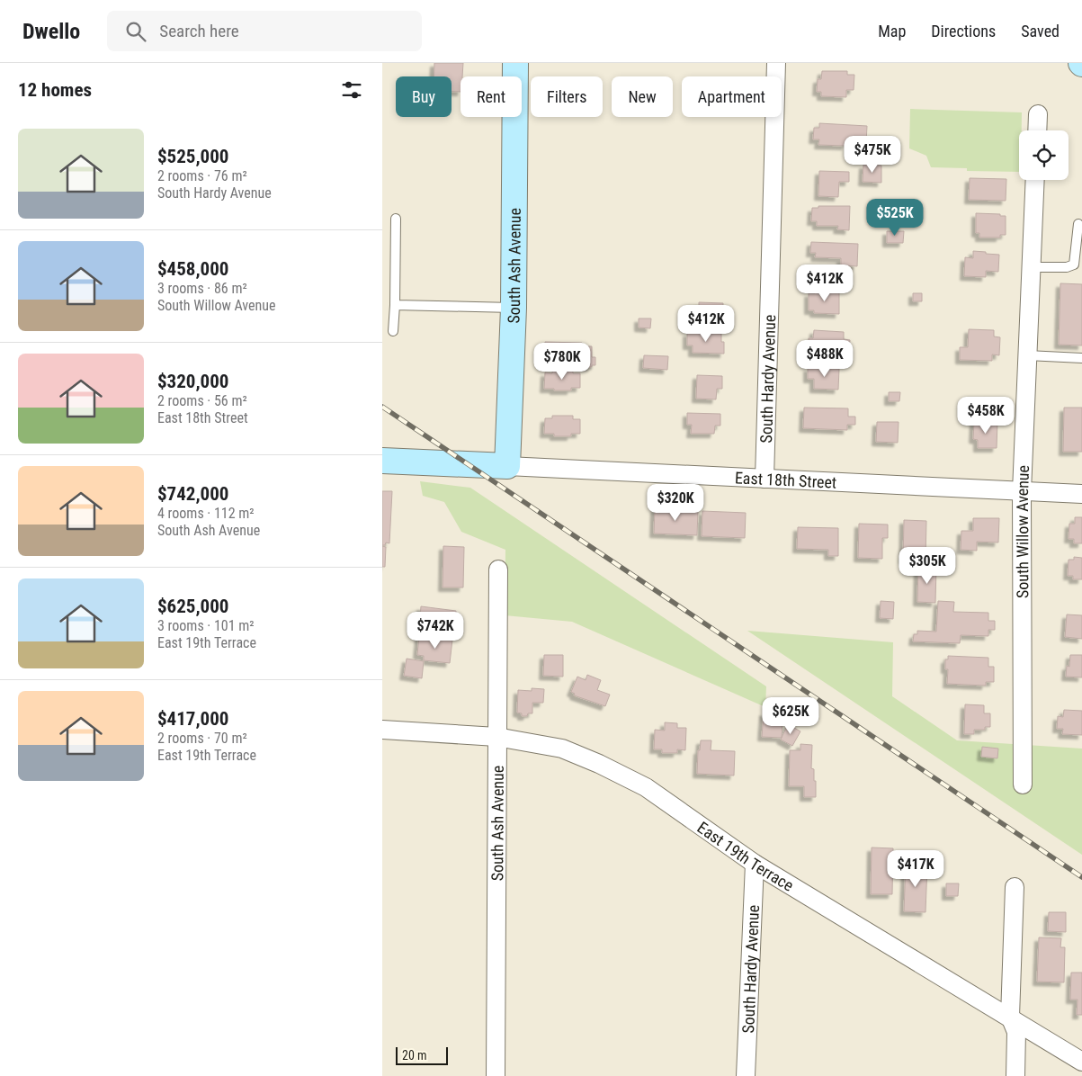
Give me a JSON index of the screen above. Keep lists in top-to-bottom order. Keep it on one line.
{"streets":{"street":["South Ash Avenue","South Hardy Avenue","East 18th Street","South Willow Avenue","East 19th Terrace"]},"crossings":[["South Ash Avenue","East 18th Street"],["South Ash Avenue","East 19th Terrace"],["South Hardy Avenue","East 18th Street"],["South Hardy Avenue","East 19th Terrace"],["East 18th Street","South Willow Avenue"]],"scale_bar":"20 m","page":{"header":"Dwello","search":"Search here","nav":["Map","Directions","Saved"],"heading":"12 homes","chip":["Buy","Rent","Filters","New","Apartment"],"list":[{"name":"$525,000","note":"2 rooms · 76 m² · South Hardy Avenue"},{"name":"$458,000","note":"3 rooms · 86 m² · South Willow Avenue"},{"name":"$320,000","note":"2 rooms · 56 m² · East 18th Street"},{"name":"$742,000","note":"4 rooms · 112 m² · South Ash Avenue"},{"name":"$625,000","note":"3 rooms · 101 m² · East 19th Terrace"},{"name":"$417,000","note":"2 rooms · 70 m² · East 19th Terrace"}],"price":["$475K","$525K","$412K","$412K","$488K","$780K","$458K","$320K","$305K","$742K","$625K","$417K"],"scale":"20 m"}}
